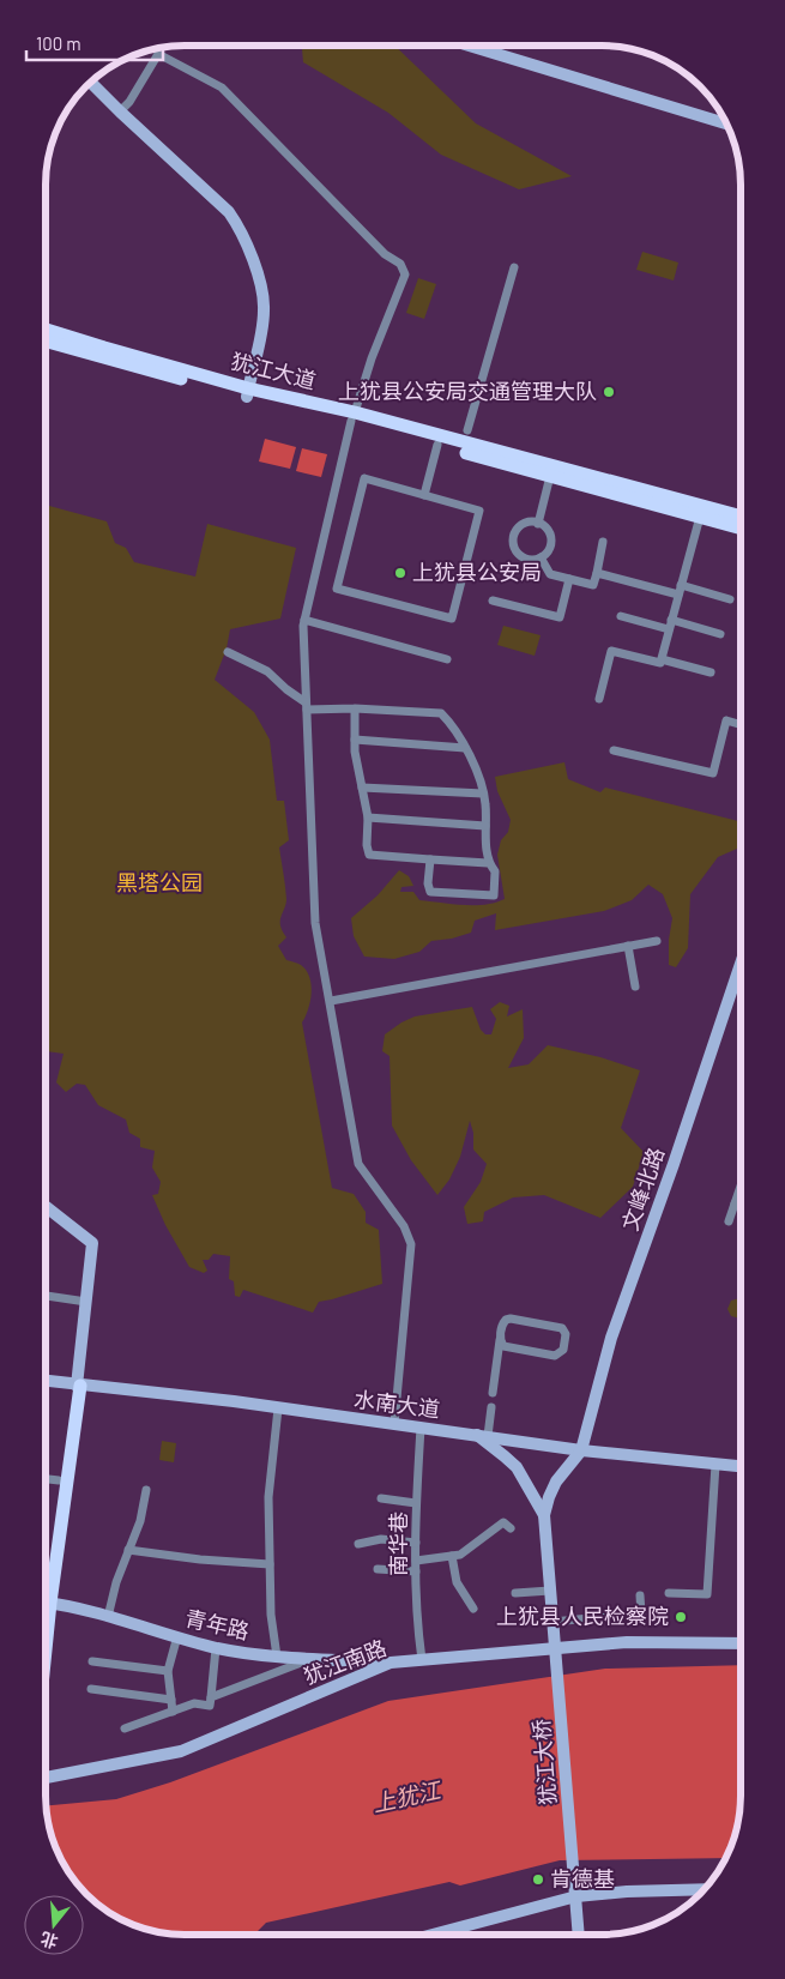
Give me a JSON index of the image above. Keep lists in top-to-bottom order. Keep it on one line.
{"streets":{"main road":["犹江大道"],"street":["文峰北路","水南大道","南华巷","青年路","犹江南路","犹江大桥"]},"crossings":[["文峰北路","水南大道"],["水南大道","南华巷"],["南华巷","犹江南路"],["青年路","犹江南路"],["犹江南路","犹江大桥"]],"water":["上犹江"],"parks":["黑塔公园"],"places":["上犹县公安局交通管理大队","上犹县公安局","上犹县人民检察院","肯德基"],"scale_bar":"100 m","north":"bottom"}
